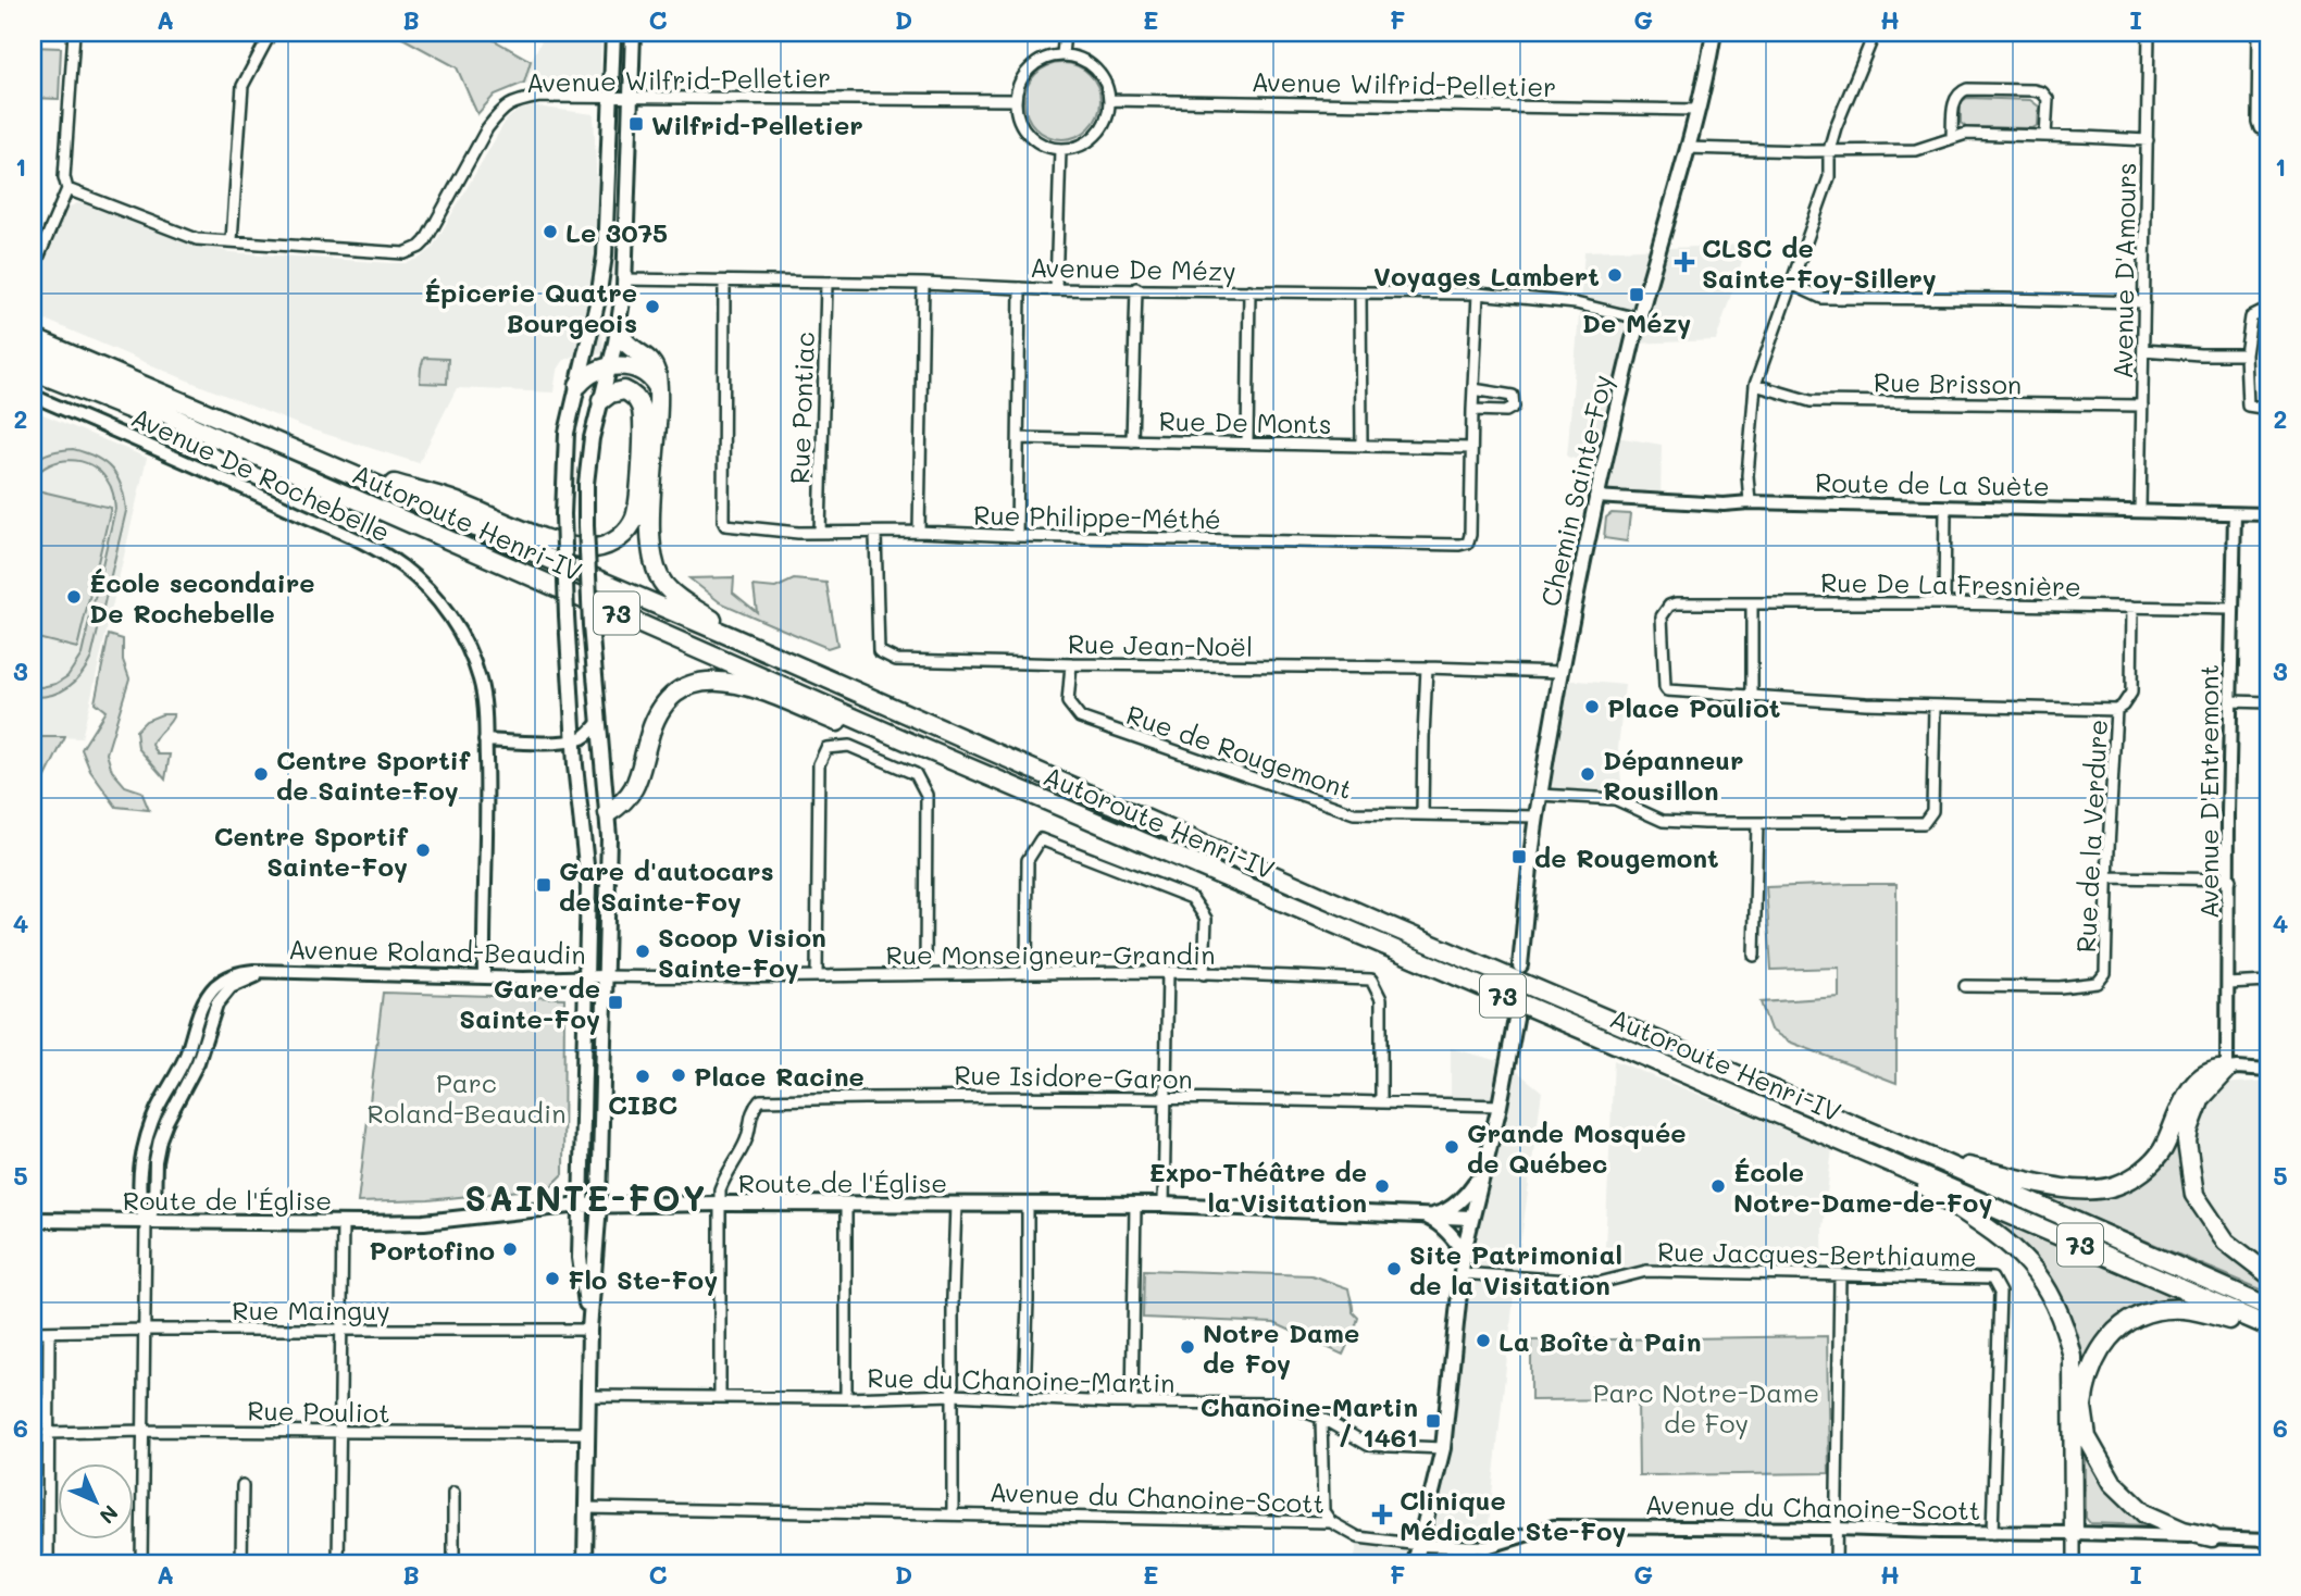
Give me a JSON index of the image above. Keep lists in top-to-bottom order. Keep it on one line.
{"streets":{"highway":["Autoroute Henri-IV","73"],"main road":["Chemin Sainte-Foy","Route de l'Église"],"street":["Avenue Wilfrid-Pelletier","Avenue De Mézy","Avenue D'Amours","Rue Brisson","Rue Pontiac","Rue De Monts","Avenue De Rochebelle","Route de La Suète","Rue Philippe-Méthé","Rue De La Fresnière","Rue Jean-Noël","Rue de Rougemont","Avenue D'Entremont","Rue de la Verdure","Avenue Roland-Beaudin","Rue Monseigneur-Grandin","Rue Isidore-Garon","Rue Jacques-Berthiaume","Rue Mainguy","Rue du Chanoine-Martin","Rue Pouliot","Avenue du Chanoine-Scott"]},"crossings":[["Avenue Wilfrid-Pelletier","Chemin Sainte-Foy"],["Avenue De Mézy","Rue Pontiac"],["Avenue De Mézy","Chemin Sainte-Foy"],["Avenue De Mézy","Rue Philippe-Méthé"],["Avenue D'Amours","Rue Brisson"],["Avenue D'Amours","Route de La Suète"],["Rue Pontiac","Rue Philippe-Méthé"],["Rue De Monts","Rue Philippe-Méthé"],["Avenue De Rochebelle","Avenue Roland-Beaudin"],["Route de La Suète","Chemin Sainte-Foy"],["Route de La Suète","Avenue D'Entremont"],["Chemin Sainte-Foy","Rue Jean-Noël"],["Chemin Sainte-Foy","Rue de Rougemont"],["Rue Philippe-Méthé","Rue Jean-Noël"],["Rue De La Fresnière","Avenue D'Entremont"],["Rue De La Fresnière","Rue de la Verdure"],["Rue Jean-Noël","Rue de Rougemont"],["Avenue Roland-Beaudin","Rue Monseigneur-Grandin"],["Avenue Roland-Beaudin","Route de l'Église"],["Rue Monseigneur-Grandin","Rue Isidore-Garon"],["Rue Isidore-Garon","Route de l'Église"],["Rue Jacques-Berthiaume","Avenue du Chanoine-Scott"]],"districts":["SAINTE-FOY"],"parks":["Parc Roland-Beaudin","Parc Notre-Dame de Foy"],"places":{"transit":["Wilfrid-Pelletier","De Mézy","de Rougemont","Gare d'autocars de Sainte-Foy","Gare de Sainte-Foy","Chanoine-Martin / 1461"],"other":["Le 3075","Voyages Lambert","Épicerie Quatre Bourgeois","École secondaire De Rochebelle","Place Pouliot","Centre Sportif de Sainte-Foy","Dépanneur Rousillon","Centre Sportif Sainte-Foy","Scoop Vision Sainte-Foy","Place Racine","CIBC","Grande Mosquée de Québec","Expo-Théâtre de la Visitation","École Notre-Dame-de-Foy","Portofino","Site Patrimonial de la Visitation","Flo Ste-Foy","La Boîte à Pain","Notre Dame de Foy"],"health":["CLSC de Sainte-Foy-Sillery","Clinique Médicale Ste-Foy"]},"north":"bottom right","grid":{"columns":["A","B","C","D","E","F","G","H","I"],"rows":["1","2","3","4","5","6"]}}
